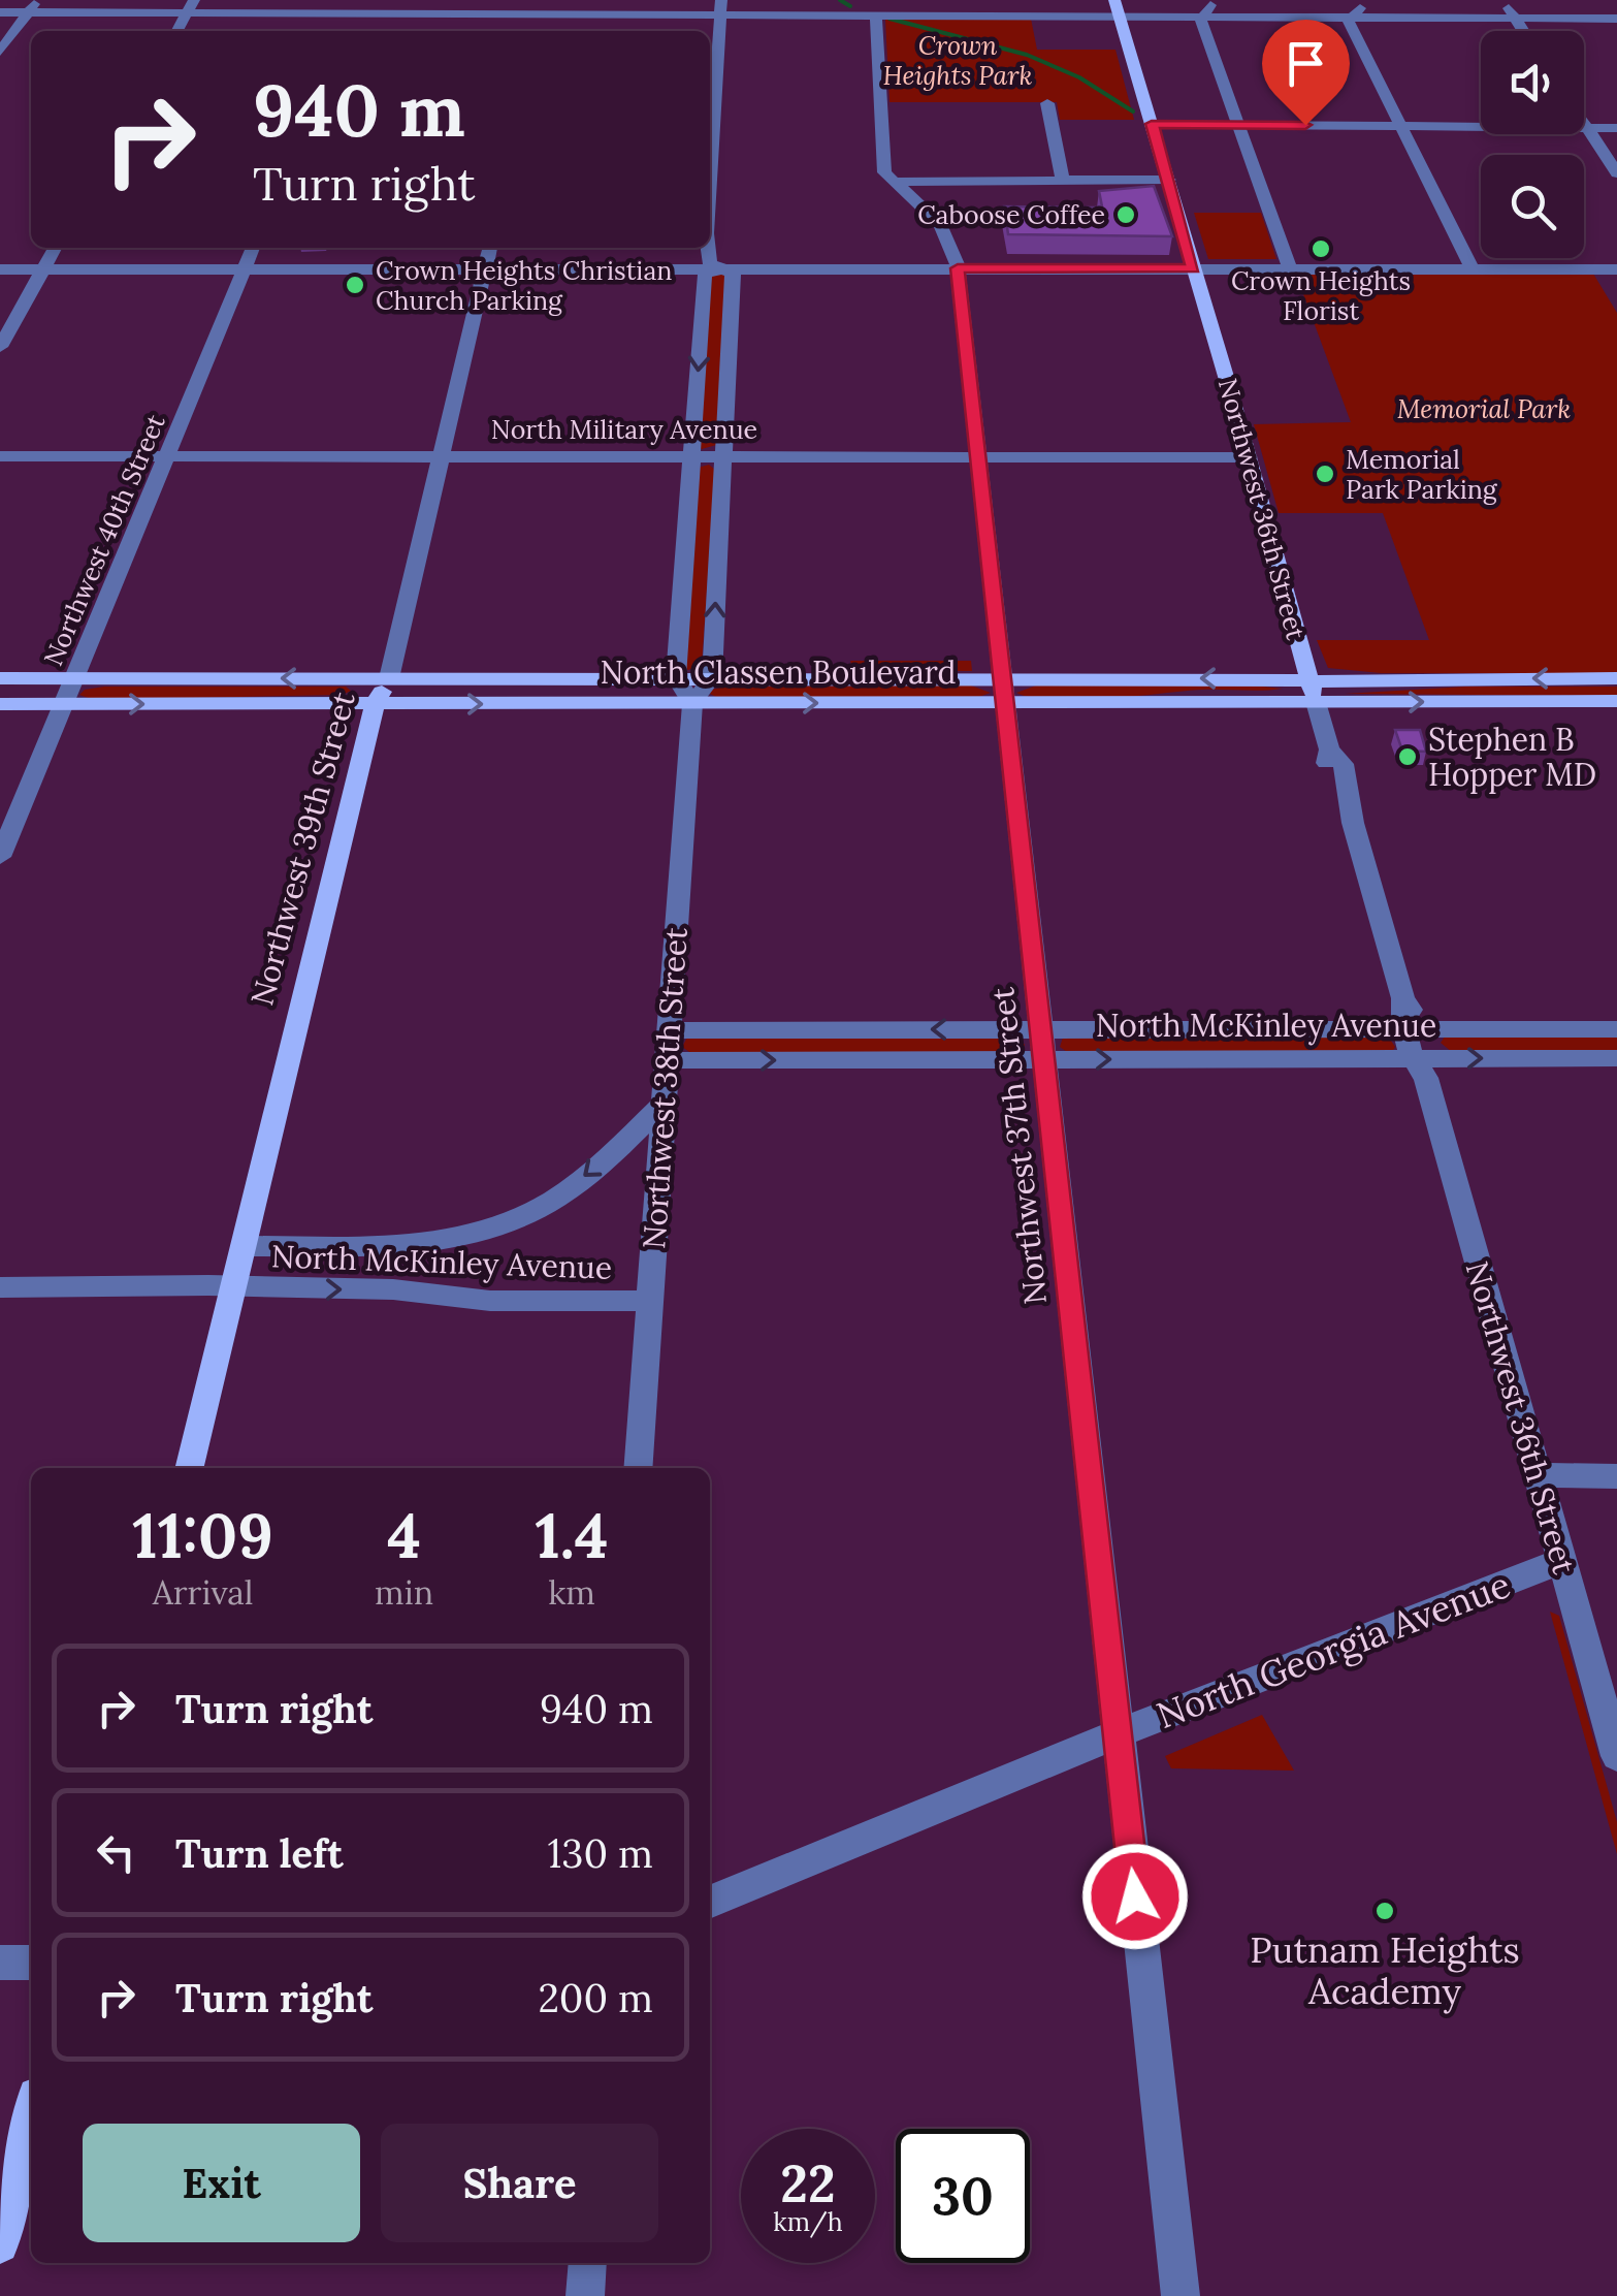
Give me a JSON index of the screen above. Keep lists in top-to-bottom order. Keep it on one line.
{"streets":{"main road":["Northwest 36th Street","North Classen Boulevard","Northwest 39th Street"],"street":["North Military Avenue","Northwest 40th Street","North McKinley Avenue","Northwest 38th Street","Northwest 37th Street","North Georgia Avenue"]},"crossings":[["North Military Avenue","Northwest 36th Street"],["North Military Avenue","Northwest 40th Street"],["North Military Avenue","Northwest 39th Street"],["North Military Avenue","Northwest 37th Street"],["Northwest 36th Street","North Classen Boulevard"],["Northwest 36th Street","North McKinley Avenue"],["Northwest 36th Street","North Georgia Avenue"],["Northwest 40th Street","North Classen Boulevard"],["North Classen Boulevard","Northwest 39th Street"],["North Classen Boulevard","Northwest 38th Street"],["North Classen Boulevard","Northwest 37th Street"],["Northwest 39th Street","North McKinley Avenue"],["North McKinley Avenue","Northwest 38th Street"],["North McKinley Avenue","Northwest 37th Street"],["Northwest 37th Street","North Georgia Avenue"]],"parks":["Crown Heights Park","Memorial Park"],"places":["Caboose Coffee","Crown Heights Florist","Crown Heights Christian Church Parking","Memorial Park Parking","Stephen B Hopper MD","Putnam Heights Academy"],"page":{"turn":["940 m","Turn right"],"eta":["11:09","Arrival","4","min","1.4","km"],"list":[{"name":"Turn right","value":"940 m"},{"name":"Turn left","value":"130 m"},{"name":"Turn right","value":"200 m"}],"buttons":["Exit","Share"],"speed":"22 km/h","limit":"30"}}
